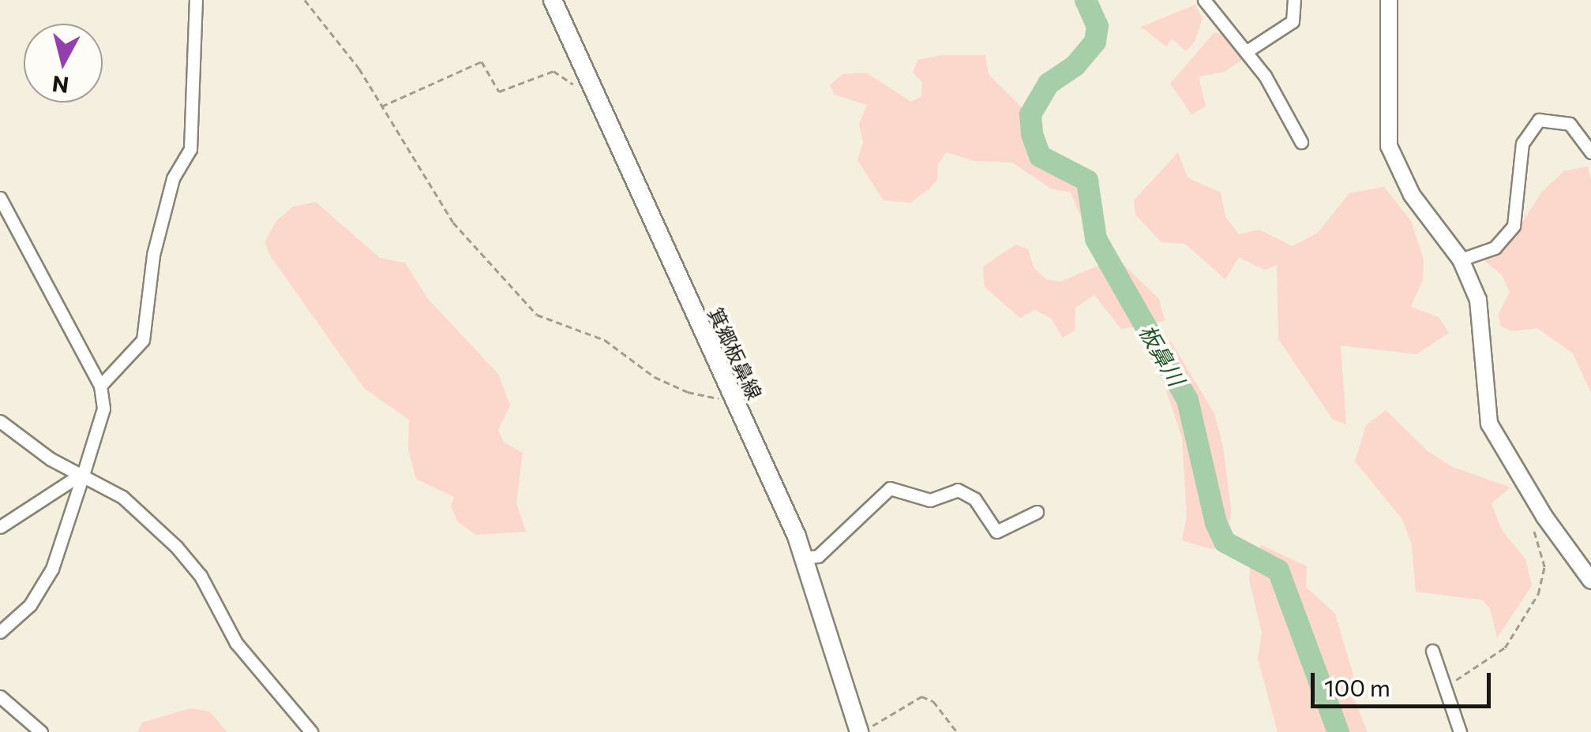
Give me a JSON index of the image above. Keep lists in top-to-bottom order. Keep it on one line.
{"streets":{"main road":["箕郷板鼻線"]},"water":["板鼻川"],"scale_bar":"100 m","north":"bottom"}
